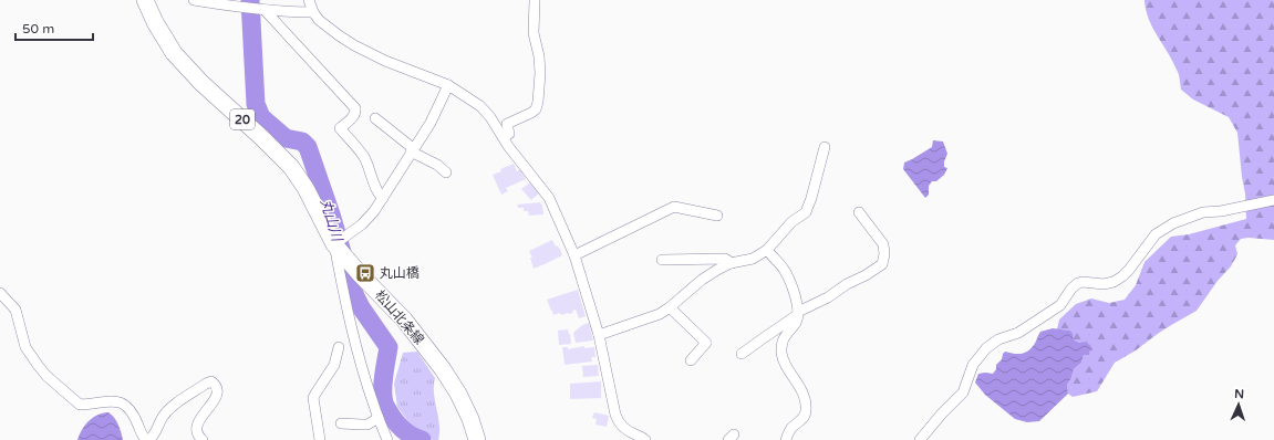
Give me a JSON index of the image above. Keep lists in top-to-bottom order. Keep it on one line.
{"streets":{"main road":["20","松山北条線"]},"water":["丸山川"],"places":{"bus stop":["丸山橋"]},"scale_bar":"50 m","north":"top"}
